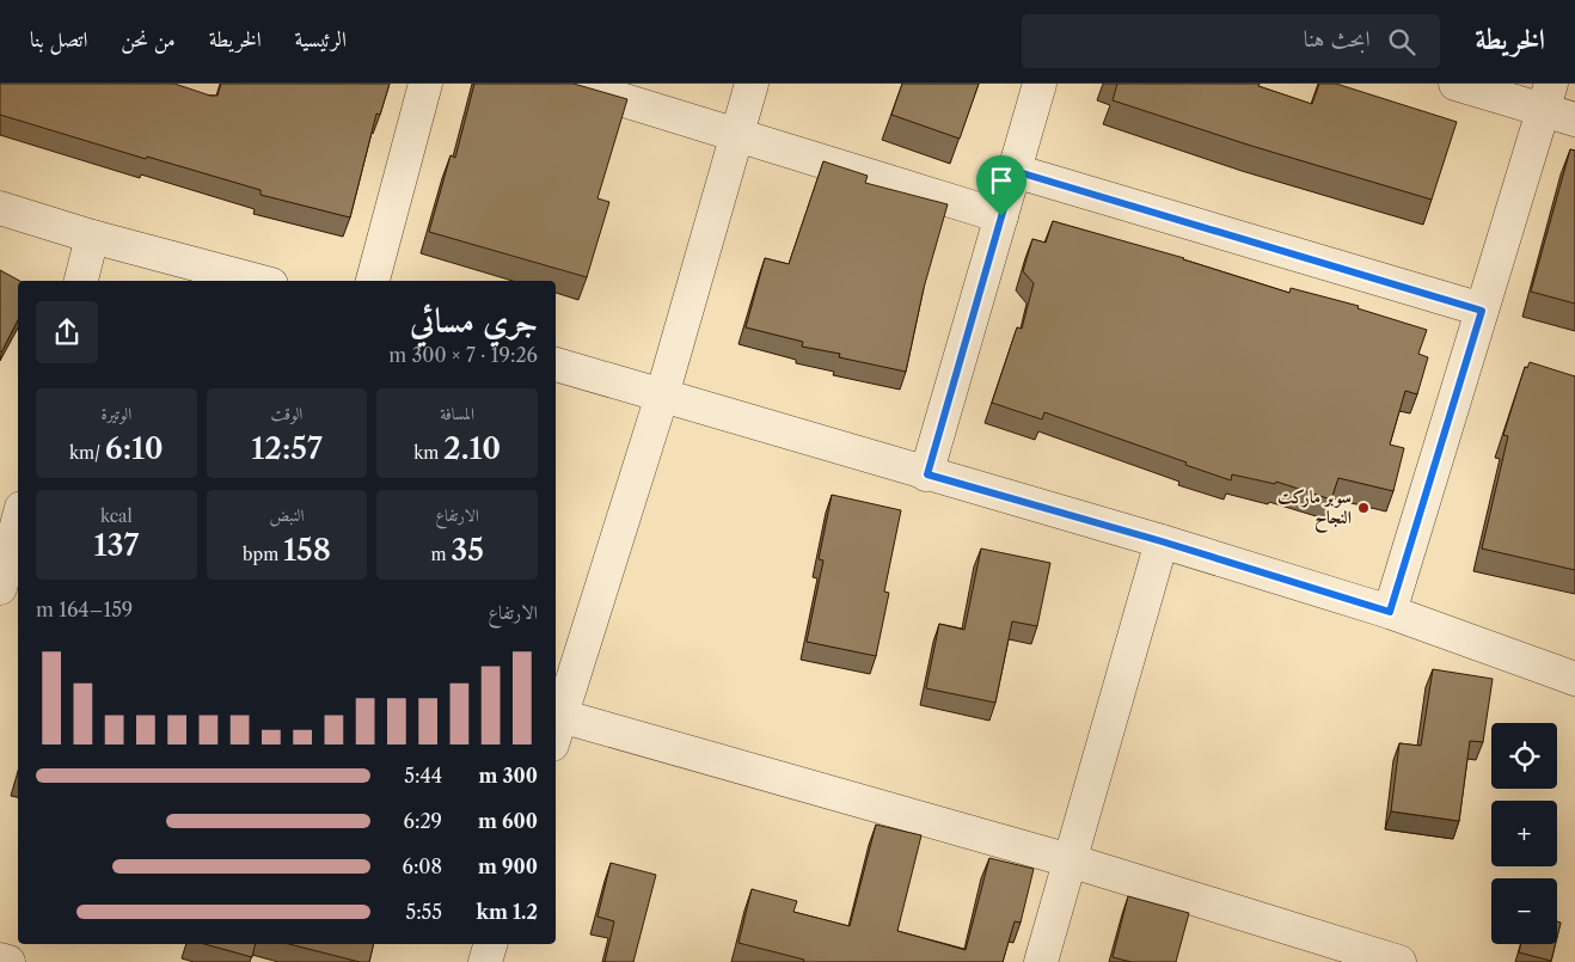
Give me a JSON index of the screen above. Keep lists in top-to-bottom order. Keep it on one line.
{"places":["سوبر ماركت النجاح"],"page":{"header":"الخريطة","search":"ابحث هنا","nav":["الرئيسية","الخريطة","من نحن","اتصل بنا"],"heading":["جري مسائي","19:26 · 7 × 300 m"],"stats":[["المسافة","2.10 km"],["الوقت","12:57"],["الوتيرة","6:10 /km"],["الارتفاع","35 m"],["النبض","158 bpm"],["kcal","137"]],"chart":["الارتفاع","159–164 m"],"map_buttons":["+","−"],"list":[{"name":"300 m","note":"5:44"},{"name":"600 m","note":"6:29"},{"name":"900 m","note":"6:08"},{"name":"1.2 km","note":"5:55"}]}}
